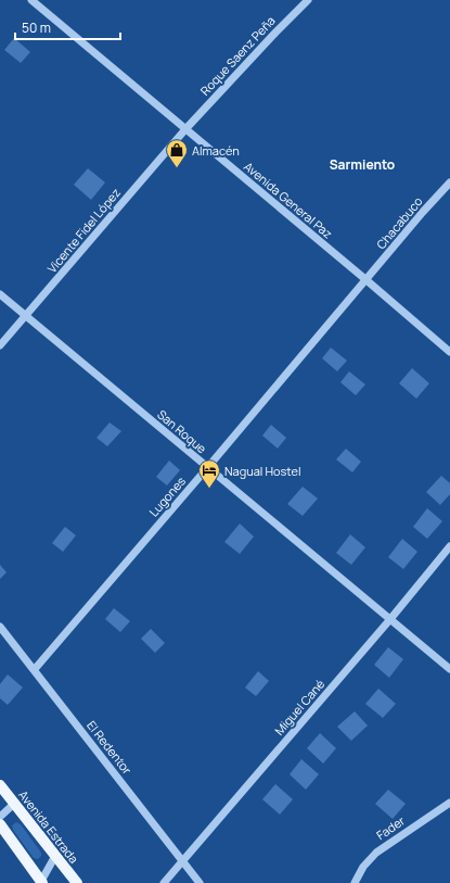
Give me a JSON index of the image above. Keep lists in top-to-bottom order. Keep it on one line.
{"streets":{"main road":["Avenida Estrada"],"street":["Roque Saenz Peña","Avenida General Paz","Chacabuco","Vicente Fidel López","San Roque","Lugones","Miguel Cané","El Redentor","Fader"]},"crossings":[["Roque Saenz Peña","Avenida General Paz"],["Roque Saenz Peña","Vicente Fidel López"],["Avenida General Paz","Chacabuco"],["Avenida General Paz","Vicente Fidel López"],["Avenida General Paz","Lugones"],["Chacabuco","Lugones"],["Vicente Fidel López","San Roque"],["San Roque","Lugones"],["San Roque","Miguel Cané"],["Lugones","El Redentor"],["Miguel Cané","El Redentor"]],"districts":["Sarmiento"],"places":{"shop":["Almacén"],"hotel":["Nagual Hostel"]},"scale_bar":"50 m"}
